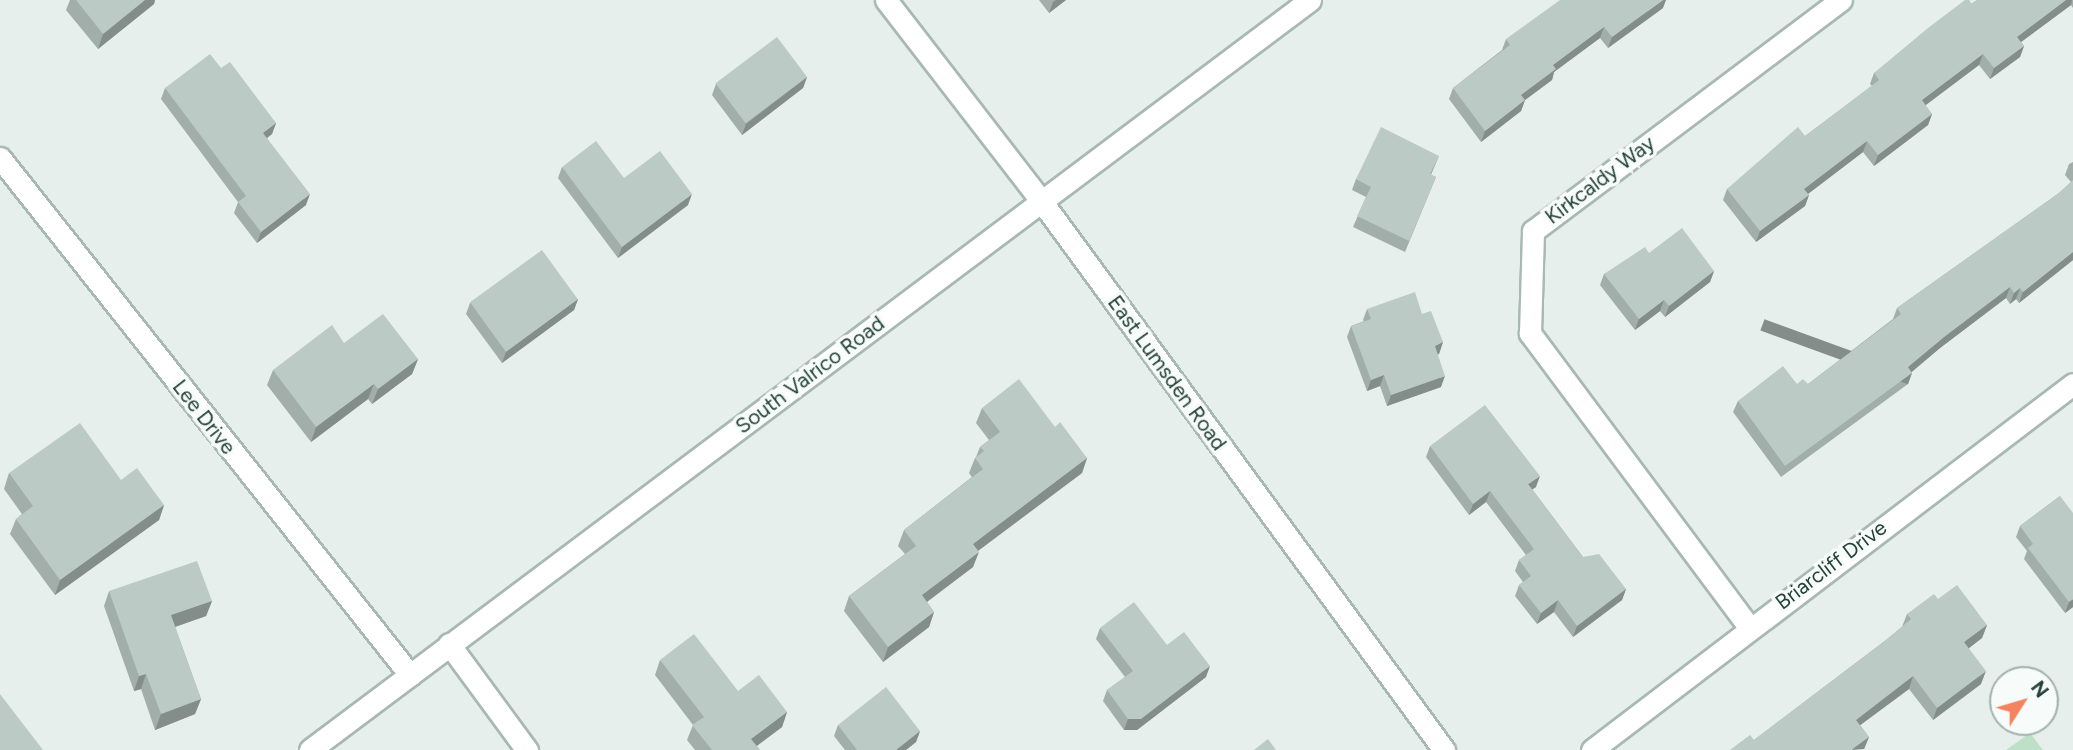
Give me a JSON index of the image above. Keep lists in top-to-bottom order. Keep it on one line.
{"streets":{"street":["Kirkcaldy Way","East Lumsden Road","South Valrico Road","Lee Drive","Briarcliff Drive"]},"crossings":[["Kirkcaldy Way","Briarcliff Drive"],["East Lumsden Road","South Valrico Road"],["South Valrico Road","Lee Drive"]],"north":"top right"}
